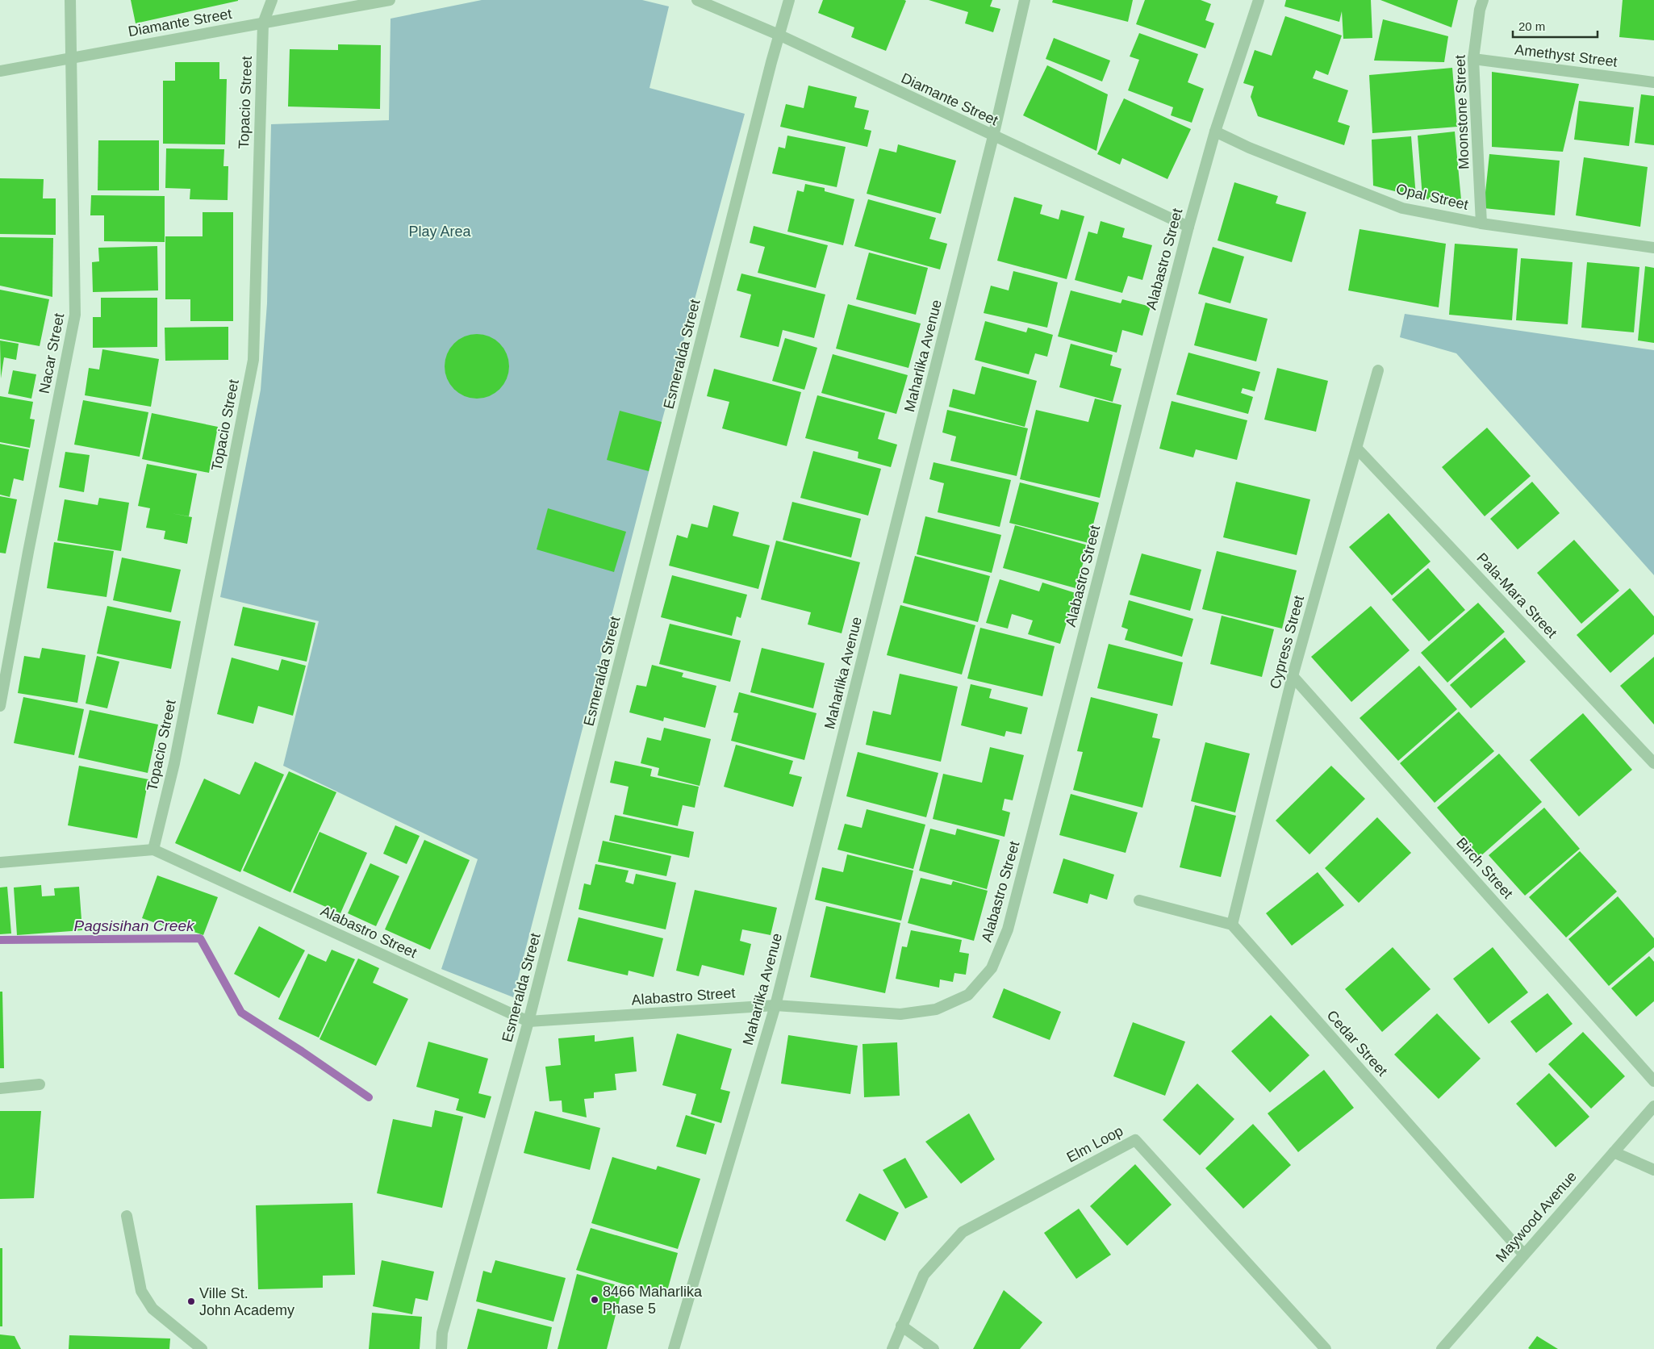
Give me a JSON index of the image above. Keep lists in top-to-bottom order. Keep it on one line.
{"streets":{"street":["Diamante Street","Amethyst Street","Topacio Street","Moonstone Street","Opal Street","Alabastro Street","Nacar Street","Esmeralda Street","Maharlika Avenue","Pala-Mara Street","Cypress Street","Birch Street","Cedar Street","Elm Loop","Maywood Avenue"]},"crossings":[["Diamante Street","Topacio Street"],["Diamante Street","Alabastro Street"],["Diamante Street","Nacar Street"],["Diamante Street","Esmeralda Street"],["Diamante Street","Maharlika Avenue"],["Amethyst Street","Moonstone Street"],["Topacio Street","Alabastro Street"],["Moonstone Street","Opal Street"],["Opal Street","Alabastro Street"],["Alabastro Street","Esmeralda Street"],["Alabastro Street","Maharlika Avenue"],["Pala-Mara Street","Cypress Street"],["Cypress Street","Birch Street"],["Cypress Street","Cedar Street"],["Cedar Street","Maywood Avenue"]],"water":["Pagsisihan Creek"],"parks":["Play Area"],"places":["8466 Maharlika Phase 5","Ville St. John Academy"],"scale_bar":"20 m"}
